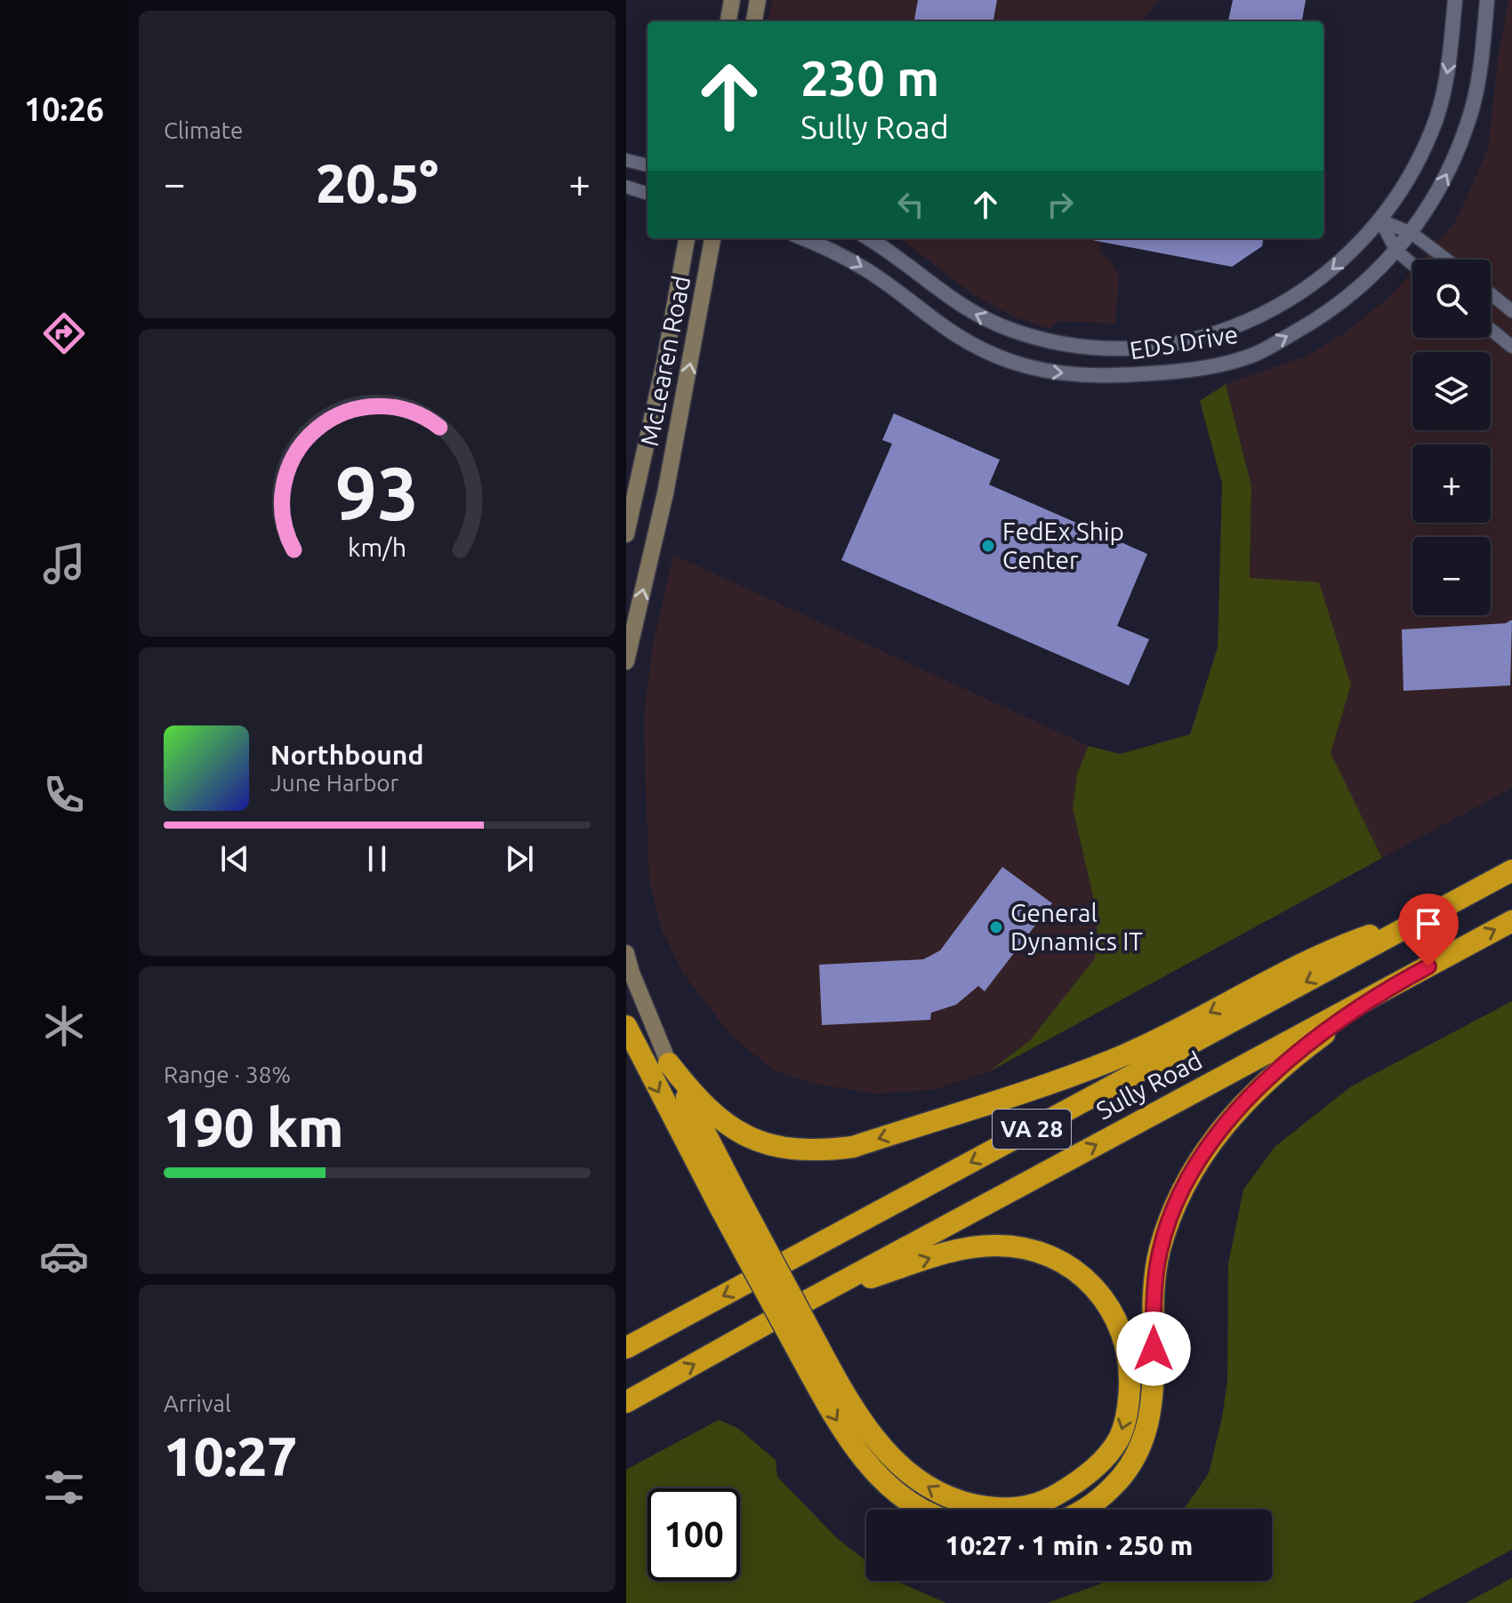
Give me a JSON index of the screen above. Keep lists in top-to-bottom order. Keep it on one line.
{"streets":{"highway":["Sully Road","VA 28"],"main road":["McLearen Road"],"street":["EDS Drive"]},"places":["FedEx Ship Center","General Dynamics IT"],"page":{"tabs":"10:26","tile":["Climate",["Range · 38%","190 km"],["Arrival","10:27"]],"turn":["230 m","Sully Road"],"heat":["−","20.5°","+"],"map_buttons":["+","−"],"song":["Northbound","June Harbor"],"limit":"100","trip":"10:27 · 1 min · 250 m","gauge":["93","km/h"]}}
